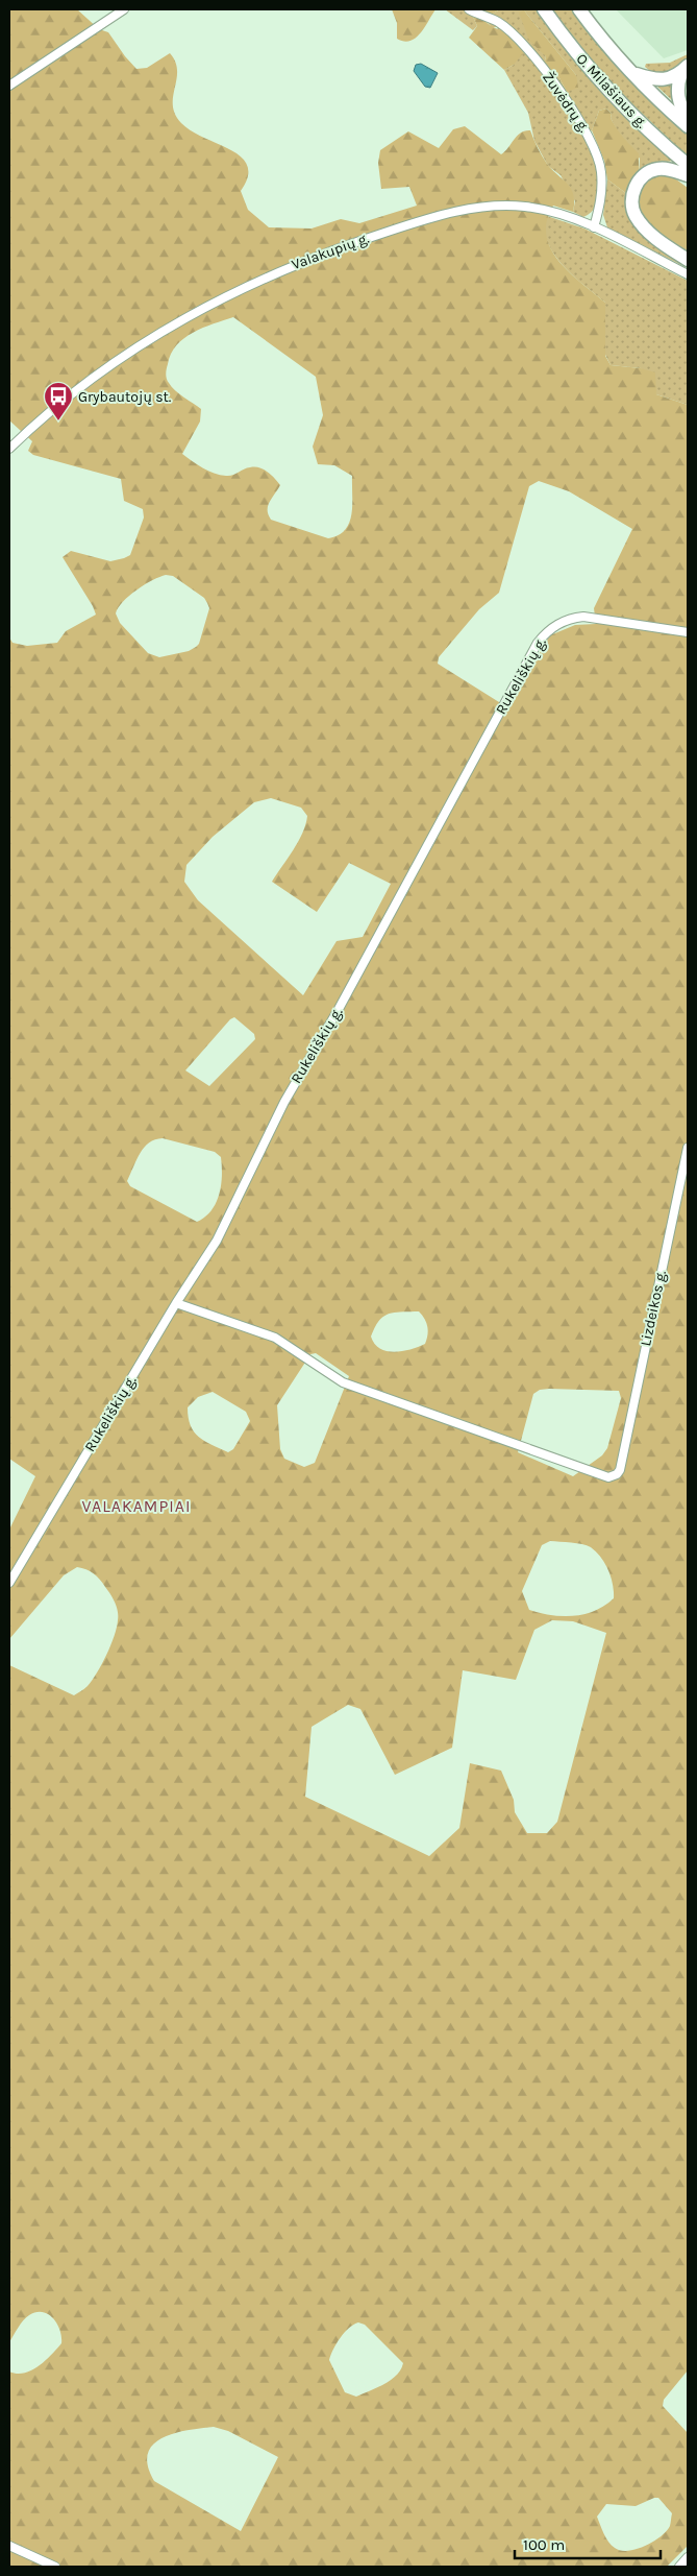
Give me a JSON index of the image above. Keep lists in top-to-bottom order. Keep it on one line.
{"streets":{"main road":["O. Milašiaus g."],"street":["Žuvėdrų g.","Valakupių g.","Rukeliškių g.","Lizdeikos g."]},"crossings":[["Žuvėdrų g.","Valakupių g."],["Rukeliškių g.","Lizdeikos g."]],"districts":["VALAKAMPIAI"],"places":{"bus stop":["Grybautojų st."]},"scale_bar":"100 m"}
